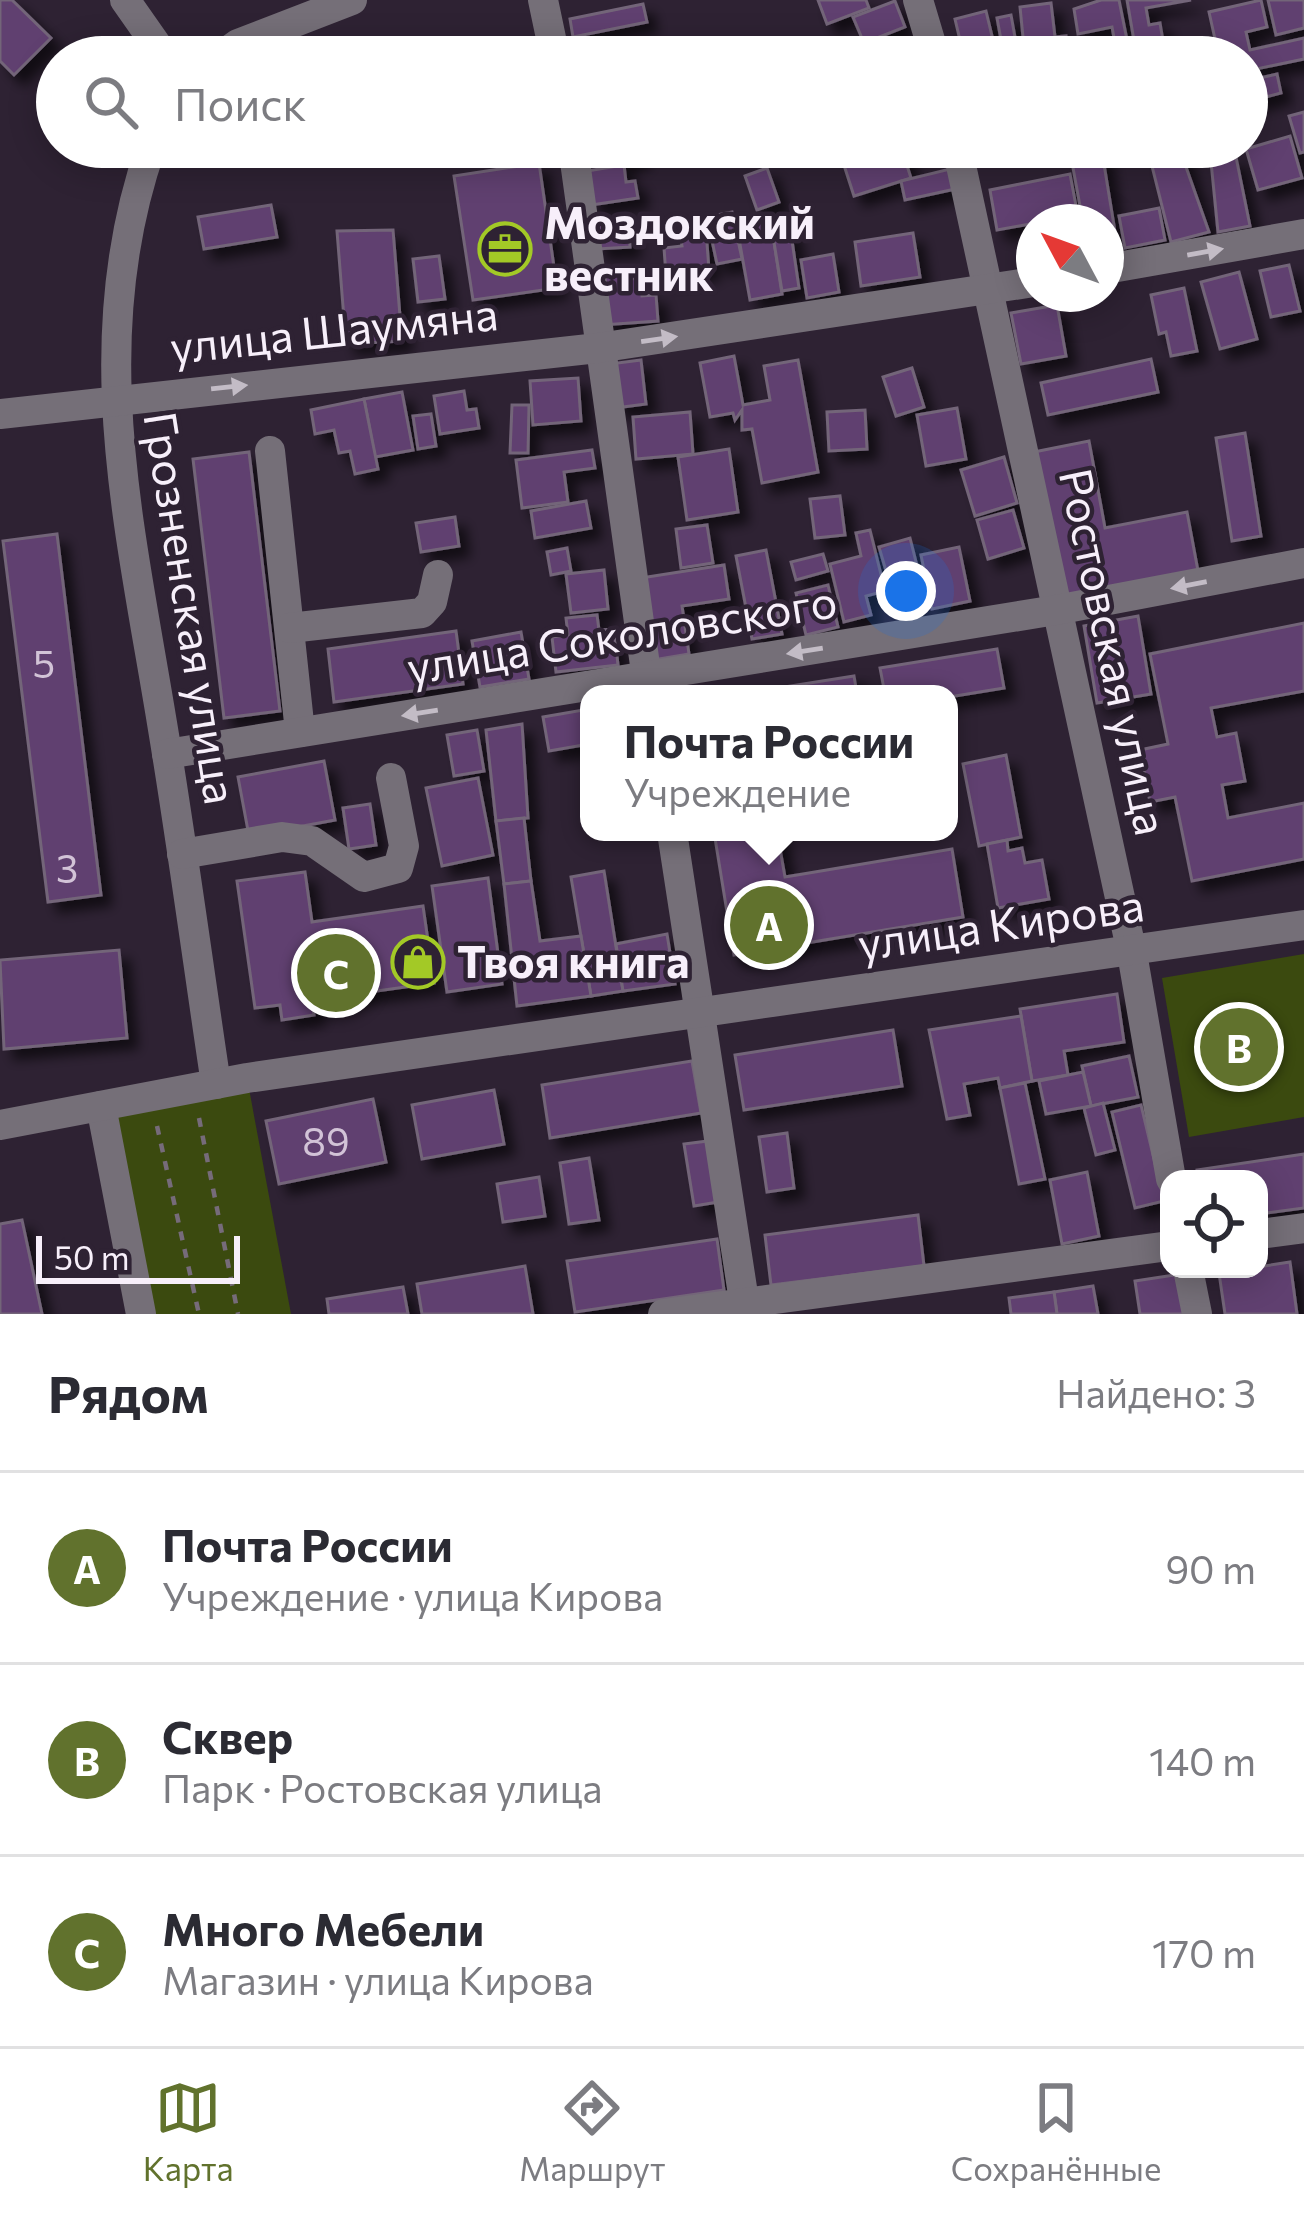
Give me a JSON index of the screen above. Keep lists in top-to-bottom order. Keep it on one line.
{"streets":{"street":["улица Шаумяна","Грозненская улица","улица Соколовского","Ростовская улица","улица Кирова"]},"crossings":[["улица Шаумяна","Грозненская улица"],["улица Шаумяна","Ростовская улица"],["Грозненская улица","улица Соколовского"],["Грозненская улица","улица Кирова"],["улица Соколовского","Ростовская улица"],["Ростовская улица","улица Кирова"]],"one_way":["улица Шаумяна","улица Соколовского"],"places":{"office":["Моздокский вестник"],"shop":["Твоя книга"]},"house_numbers":["5","3","89"],"scale_bar":"50 m","north":"top left","page":{"search":"Поиск","popup":["Почта России","Учреждение"],"pins":["A","C","B"],"scale":"50 m","heading":["Рядом","Найдено: 3"],"list":[{"mark":"A","name":"Почта России","note":"Учреждение · улица Кирова","value":"90 m"},{"mark":"B","name":"Сквер","note":"Парк · Ростовская улица","value":"140 m"},{"mark":"C","name":"Много Мебели","note":"Магазин · улица Кирова","value":"170 m"}],"nav":["Карта","Маршрут","Сохранённые"]}}
